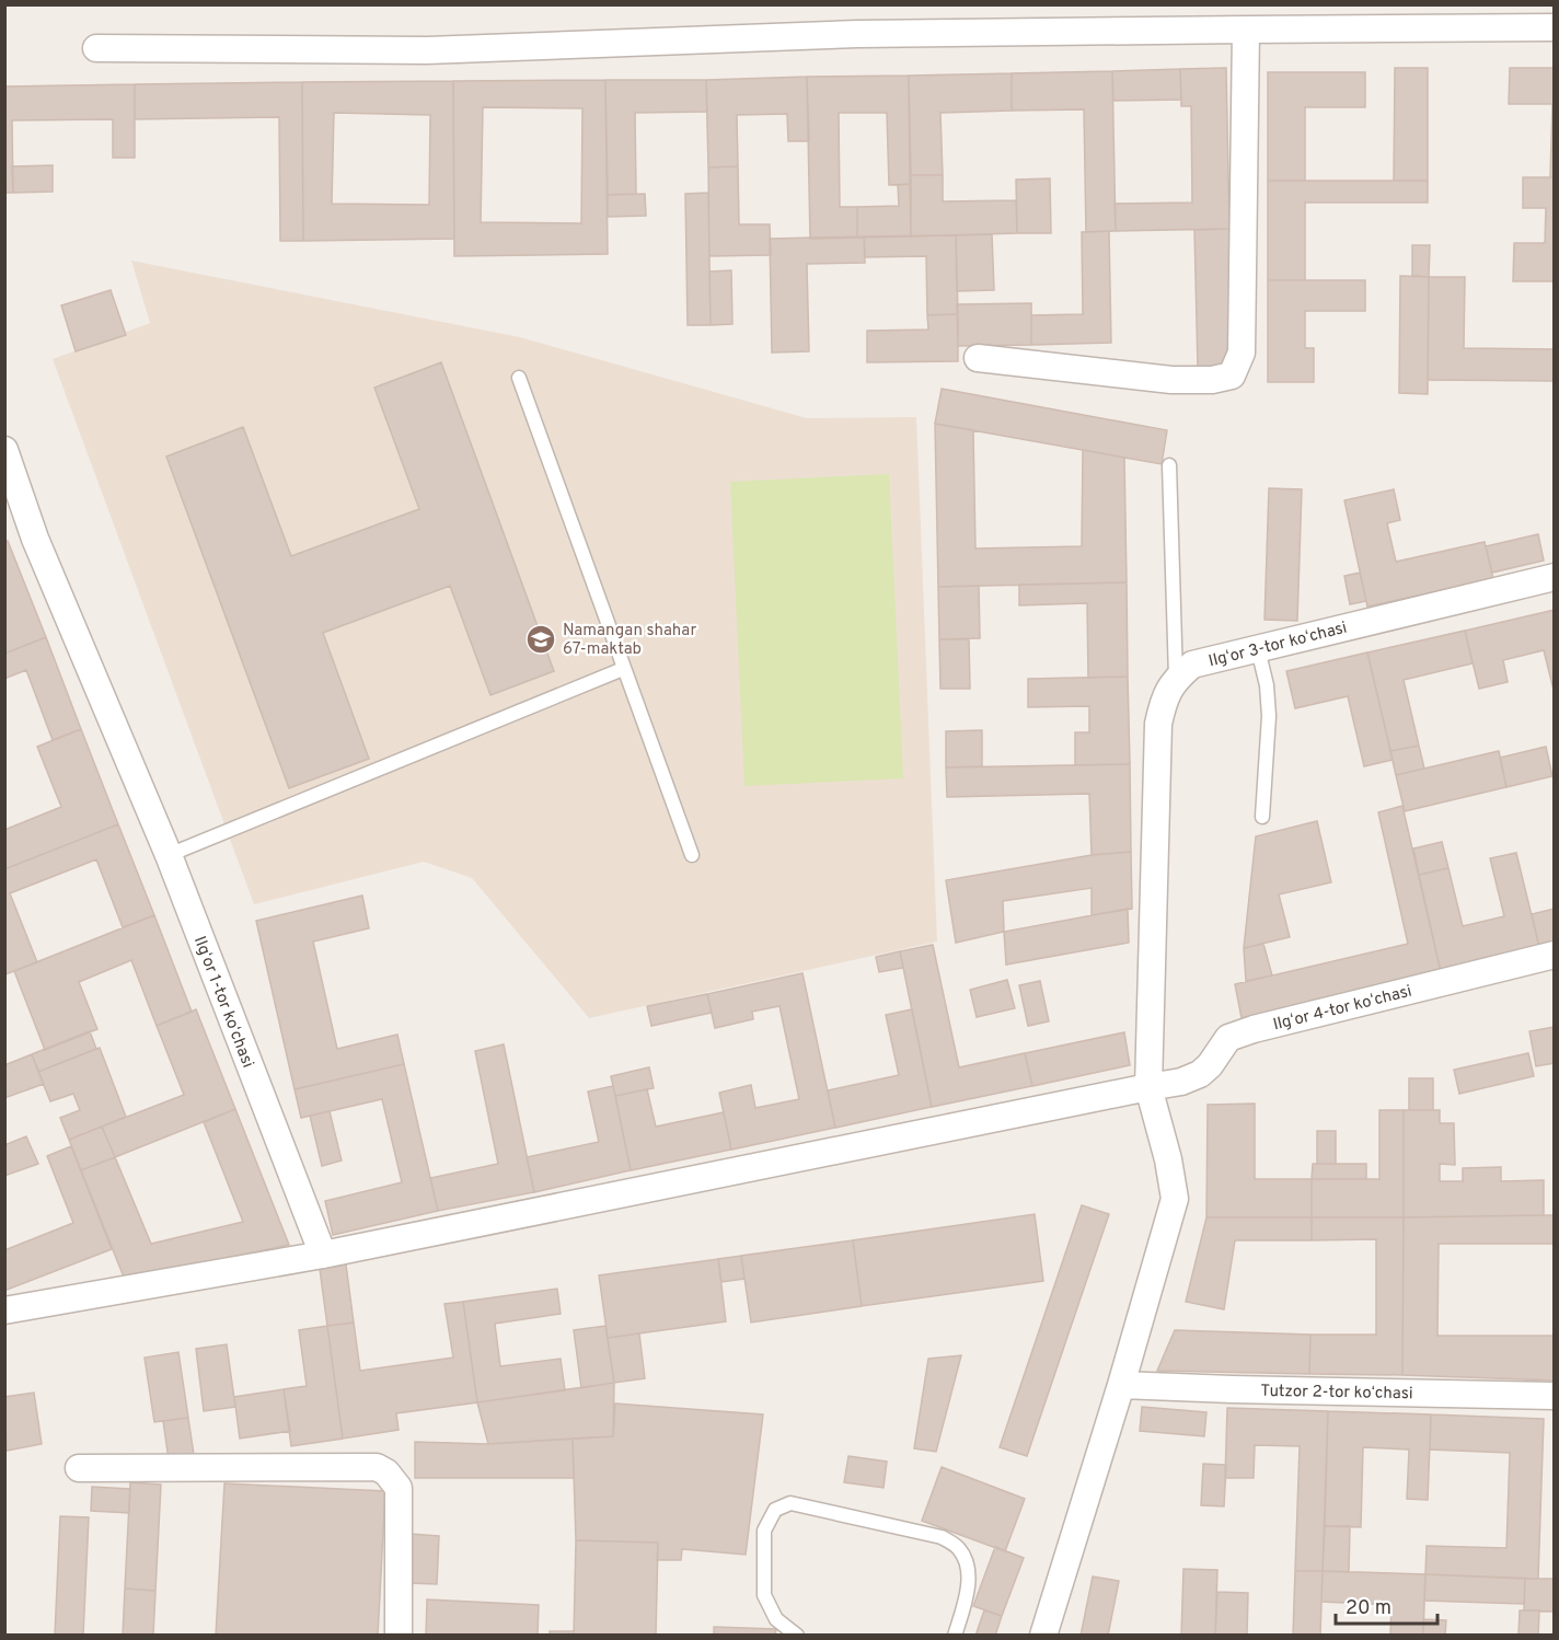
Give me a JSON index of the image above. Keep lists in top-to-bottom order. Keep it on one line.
{"streets":{"street":["Ilgʻor 3-tor koʻchasi","Ilgʻor 1-tor koʻchasi","Ilgʻor 4-tor koʻchasi","Tutzor 2-tor koʻchasi"]},"crossings":[["Ilgʻor 1-tor koʻchasi","Ilgʻor 4-tor koʻchasi"]],"places":{"school or university":["Namangan shahar 67-maktab"]},"scale_bar":"20 m"}
